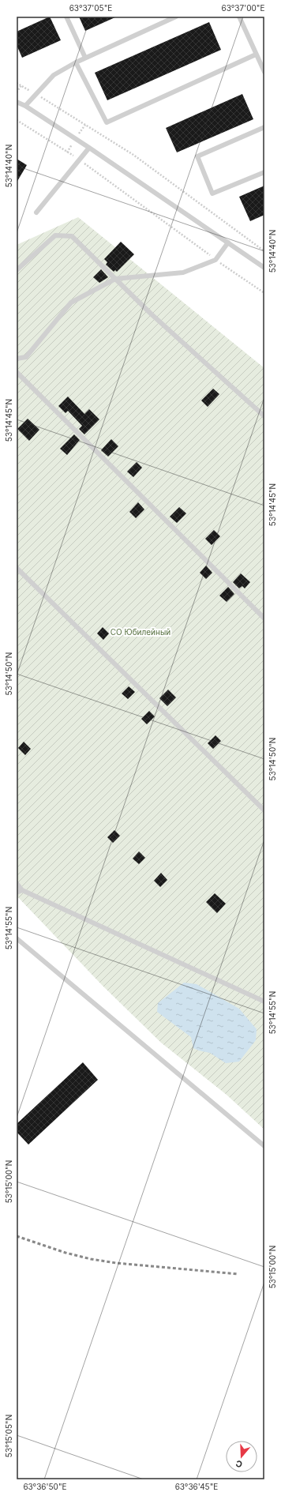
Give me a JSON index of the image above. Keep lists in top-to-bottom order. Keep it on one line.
{"parks":["СО Юбилейный"],"north":"bottom","coordinates":["63°37'05\"E","63°37'00\"E","53°14'40\"N","53°14'45\"N","53°14'50\"N","53°14'55\"N","53°15'00\"N","53°15'05\"N","63°36'50\"E","63°36'45\"E"]}
